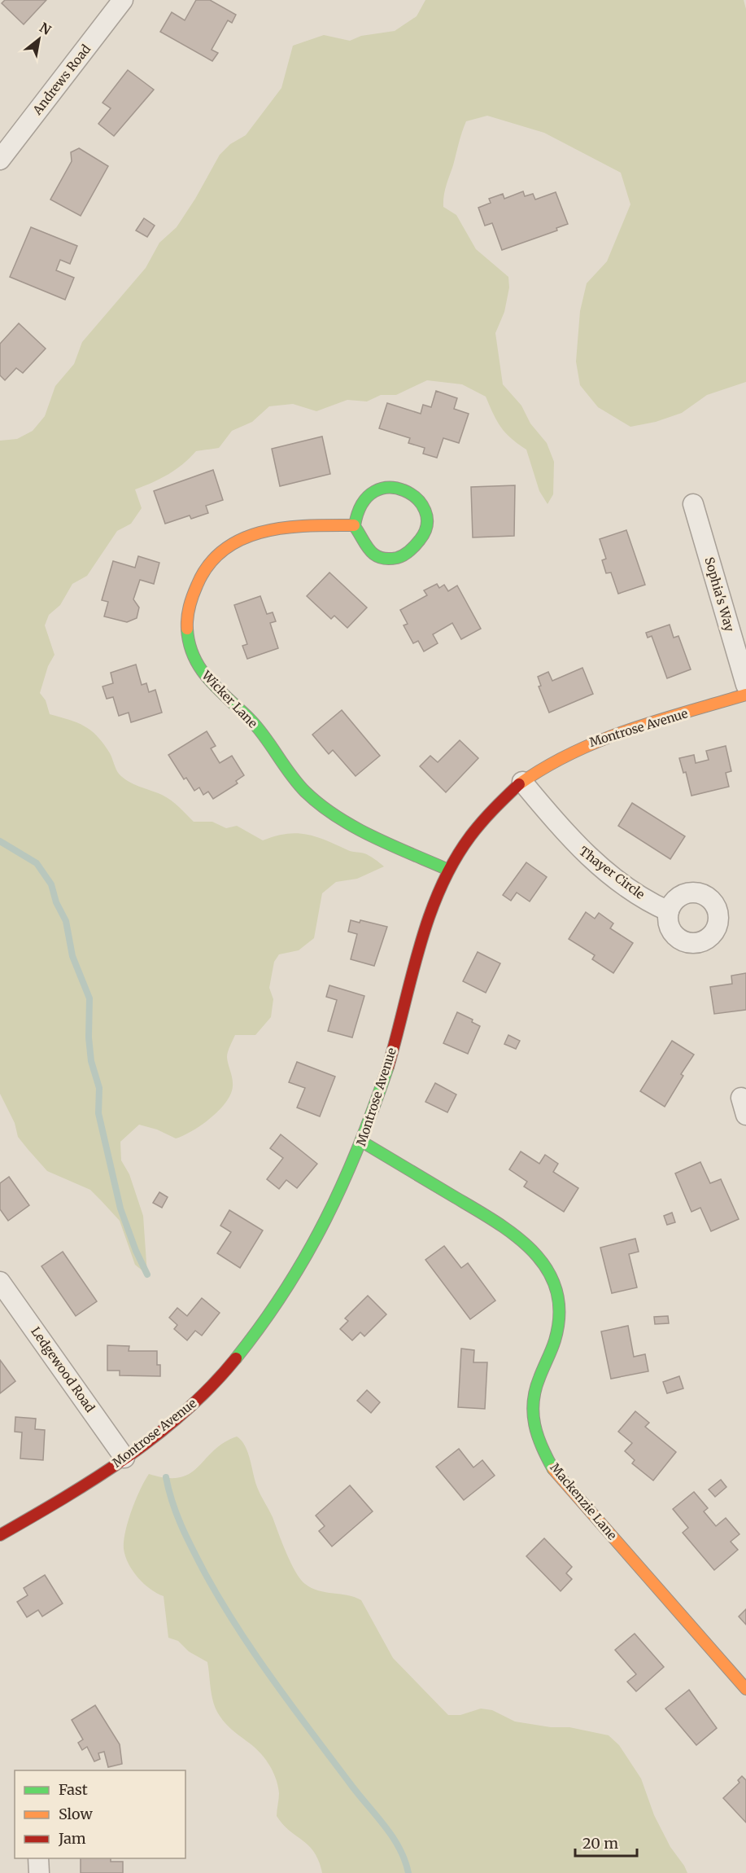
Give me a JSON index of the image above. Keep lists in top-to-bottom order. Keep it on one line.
{"streets":{"street":["Andrews Road","Sophia's Way","Wicker Lane","Montrose Avenue","Thayer Circle","Ledgewood Road","Mackenzie Lane"]},"crossings":[["Wicker Lane","Montrose Avenue"],["Montrose Avenue","Thayer Circle"],["Montrose Avenue","Ledgewood Road"],["Montrose Avenue","Mackenzie Lane"]],"legend":["Fast","Slow","Jam"],"scale_bar":"20 m","north":"top right"}
